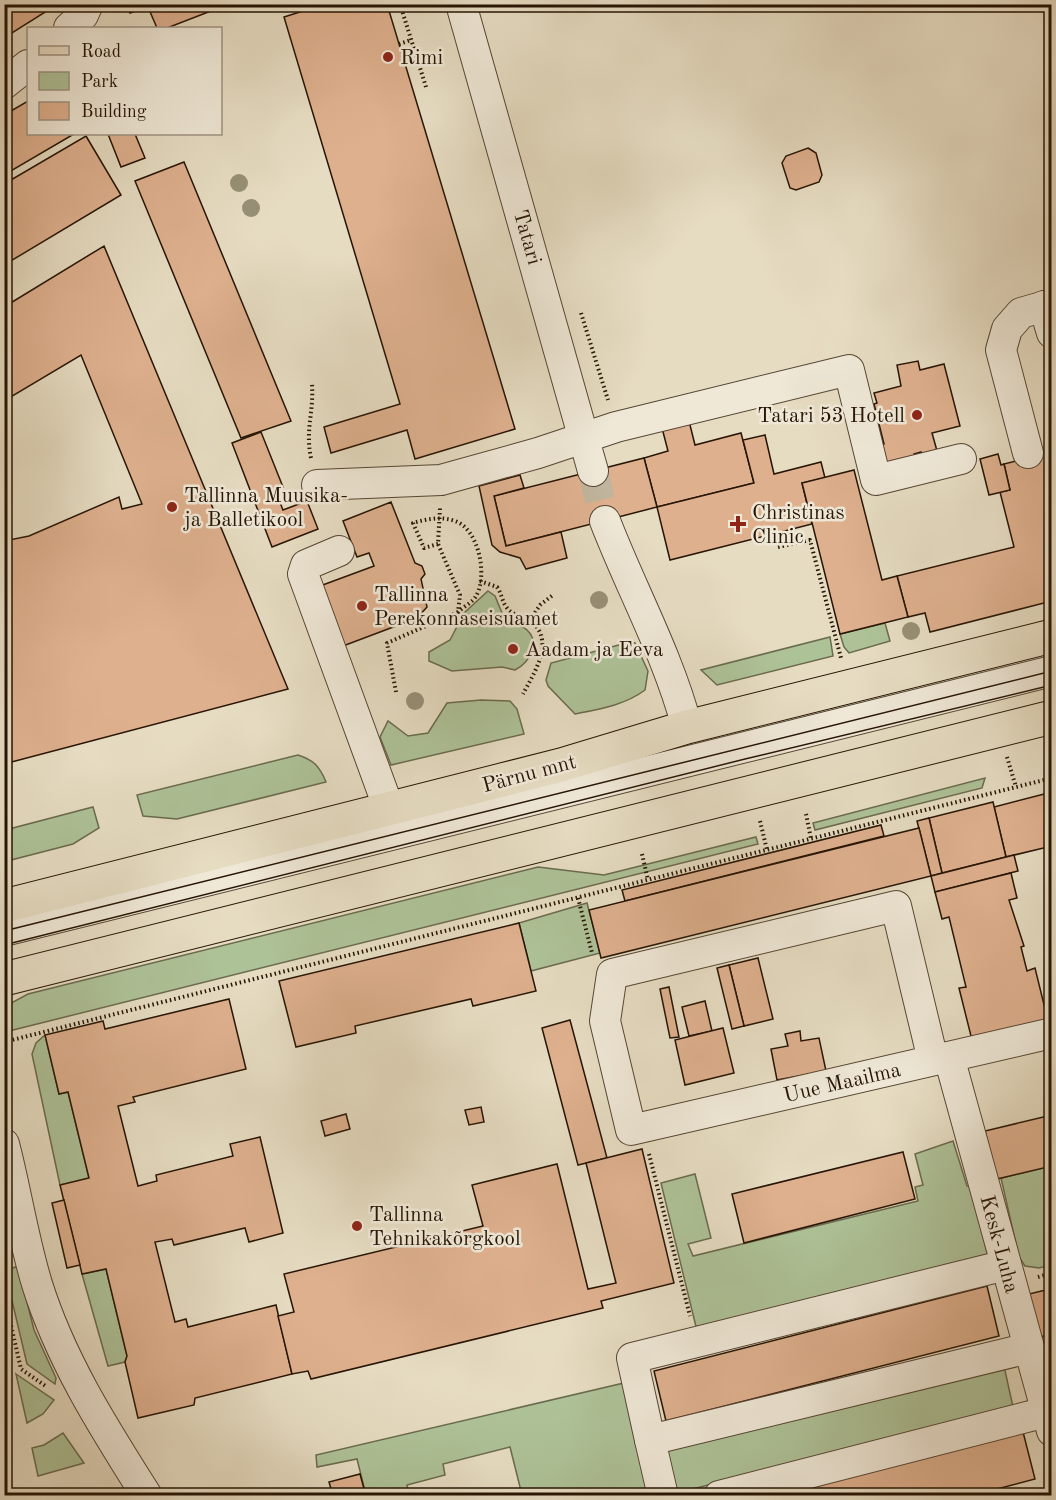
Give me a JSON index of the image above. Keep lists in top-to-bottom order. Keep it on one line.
{"streets":{"main road":["Pärnu mnt"],"street":["Tatari","Uue Maailma","Kesk-Luha"]},"crossings":[["Uue Maailma","Kesk-Luha"]],"places":{"other":["Rimi","Tatari 53 Hotell","Tallinna Muusika- ja Balletikool","Tallinna Perekonnaseisuamet","Aadam ja Eeva","Tallinna Tehnikakõrgkool"],"health":["Christinas Clinic"]},"legend":["Road","Park","Building"]}
